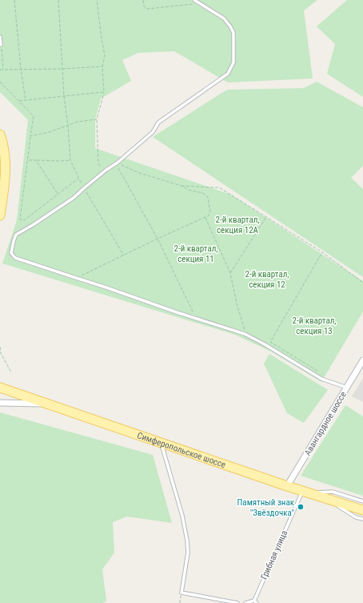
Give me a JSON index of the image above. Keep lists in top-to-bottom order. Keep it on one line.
{"streets":{"main road":["Симферопольское шоссе"],"street":["Авангардное шоссе"],"lane":["Грибная улица"]},"crossings":[["Авангардное шоссе","Симферопольское шоссе"],["Симферопольское шоссе","Грибная улица"]],"parks":["2-й квартал, секция 12А","2-й квартал, секция 11","2-й квартал, секция 12","2-й квартал, секция 13"],"places":["Памятный знак \"Звёздочка\""]}
